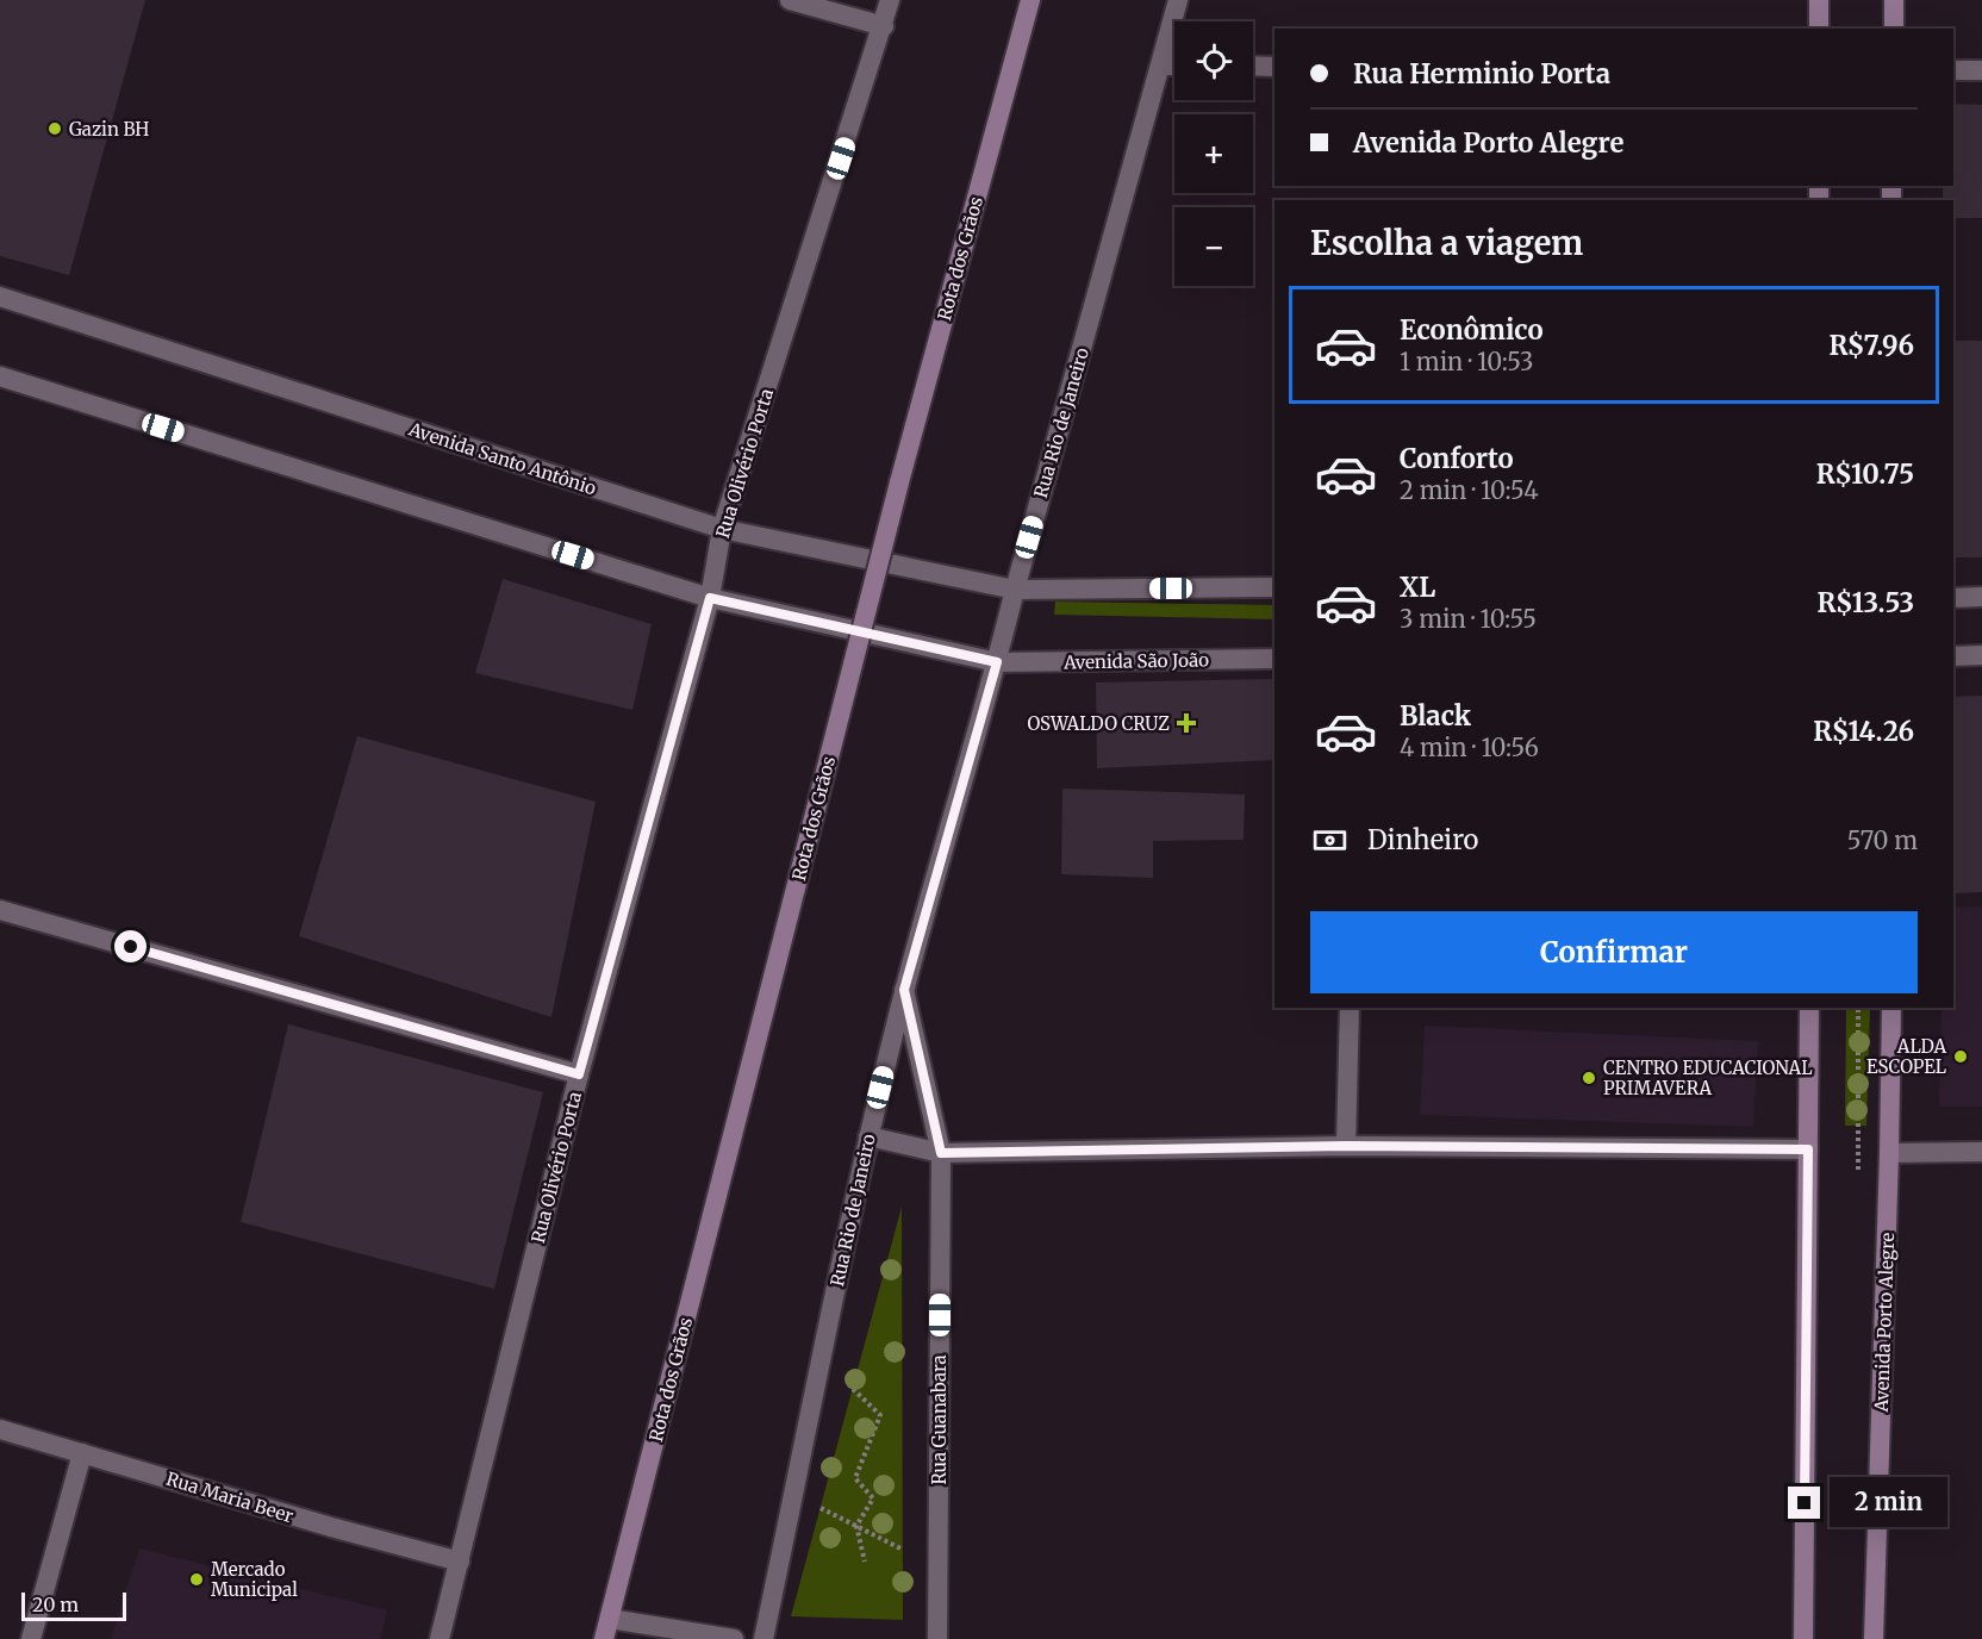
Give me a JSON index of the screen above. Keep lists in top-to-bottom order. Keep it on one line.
{"streets":{"main road":["Rota dos Grãos","Avenida Porto Alegre"],"street":["Rua Rio de Janeiro","Avenida Santo Antônio","Rua Olivério Porta","Avenida São João","Rua Guanabara","Rua Maria Beer"]},"crossings":[["Rua Rio de Janeiro","Avenida Santo Antônio"],["Rua Rio de Janeiro","Avenida São João"],["Rua Rio de Janeiro","Rua Guanabara"],["Avenida Santo Antônio","Rua Olivério Porta"],["Rua Olivério Porta","Rua Maria Beer"]],"places":{"other":["Gazin BH","ALDA ESCOPEL","CENTRO EDUCACIONAL PRIMAVERA","Mercado Municipal"],"health":["OSWALDO CRUZ"]},"scale_bar":"20 m","page":{"map_buttons":["+","−"],"banner":["Rua Herminio Porta","Avenida Porto Alegre"],"heading":"Escolha a viagem","list":[{"name":"Econômico","note":"1 min · 10:53","value":"R$7.96"},{"name":"Conforto","note":"2 min · 10:54","value":"R$10.75"},{"name":"XL","note":"3 min · 10:55","value":"R$13.53"},{"name":"Black","note":"4 min · 10:56","value":"R$14.26"}],"pay":["Dinheiro","570 m"],"buttons":"Confirmar","bubble":"2 min","scale":"20 m"}}
